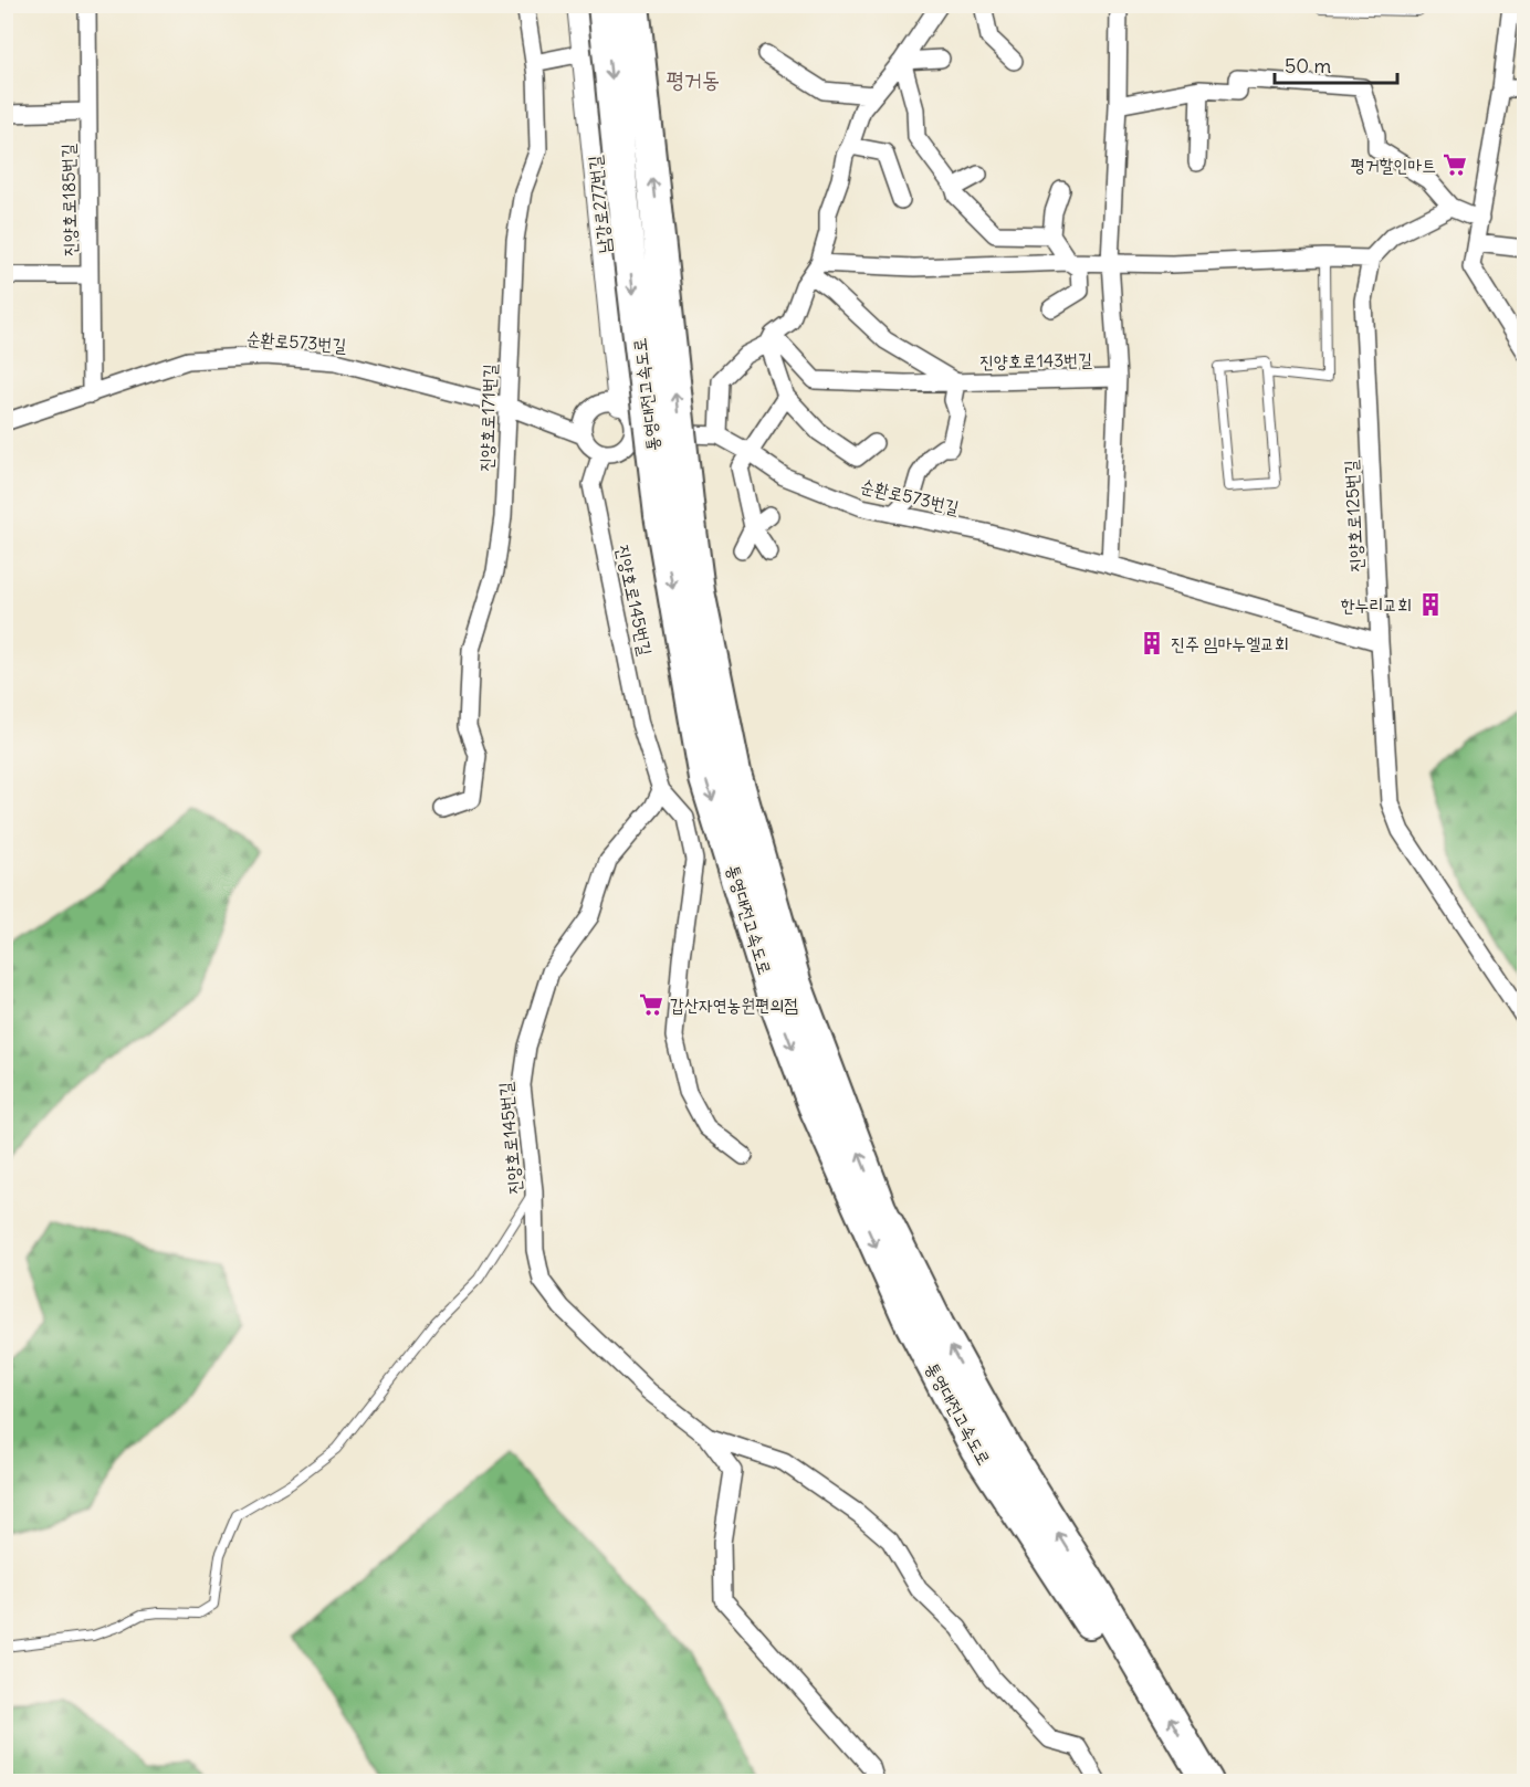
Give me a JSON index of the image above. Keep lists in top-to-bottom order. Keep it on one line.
{"streets":{"highway":["통영대전고속도로"],"street":["진양호로185번길","남강로277번길","순환로573번길","진양호로143번길","진양호로171번길","진양호로125번길","진양호로145번길"]},"crossings":[["진양호로185번길","순환로573번길"],["남강로277번길","순환로573번길"],["남강로277번길","진양호로145번길"],["순환로573번길","진양호로143번길"],["순환로573번길","진양호로171번길"],["순환로573번길","진양호로125번길"],["순환로573번길","진양호로145번길"]],"districts":["평거동"],"places":{"supermarket":["평거할인마트","갑산자연농원편의점"],"building":["한누리교회","진주 임마누엘교회"]},"scale_bar":"50 m"}
